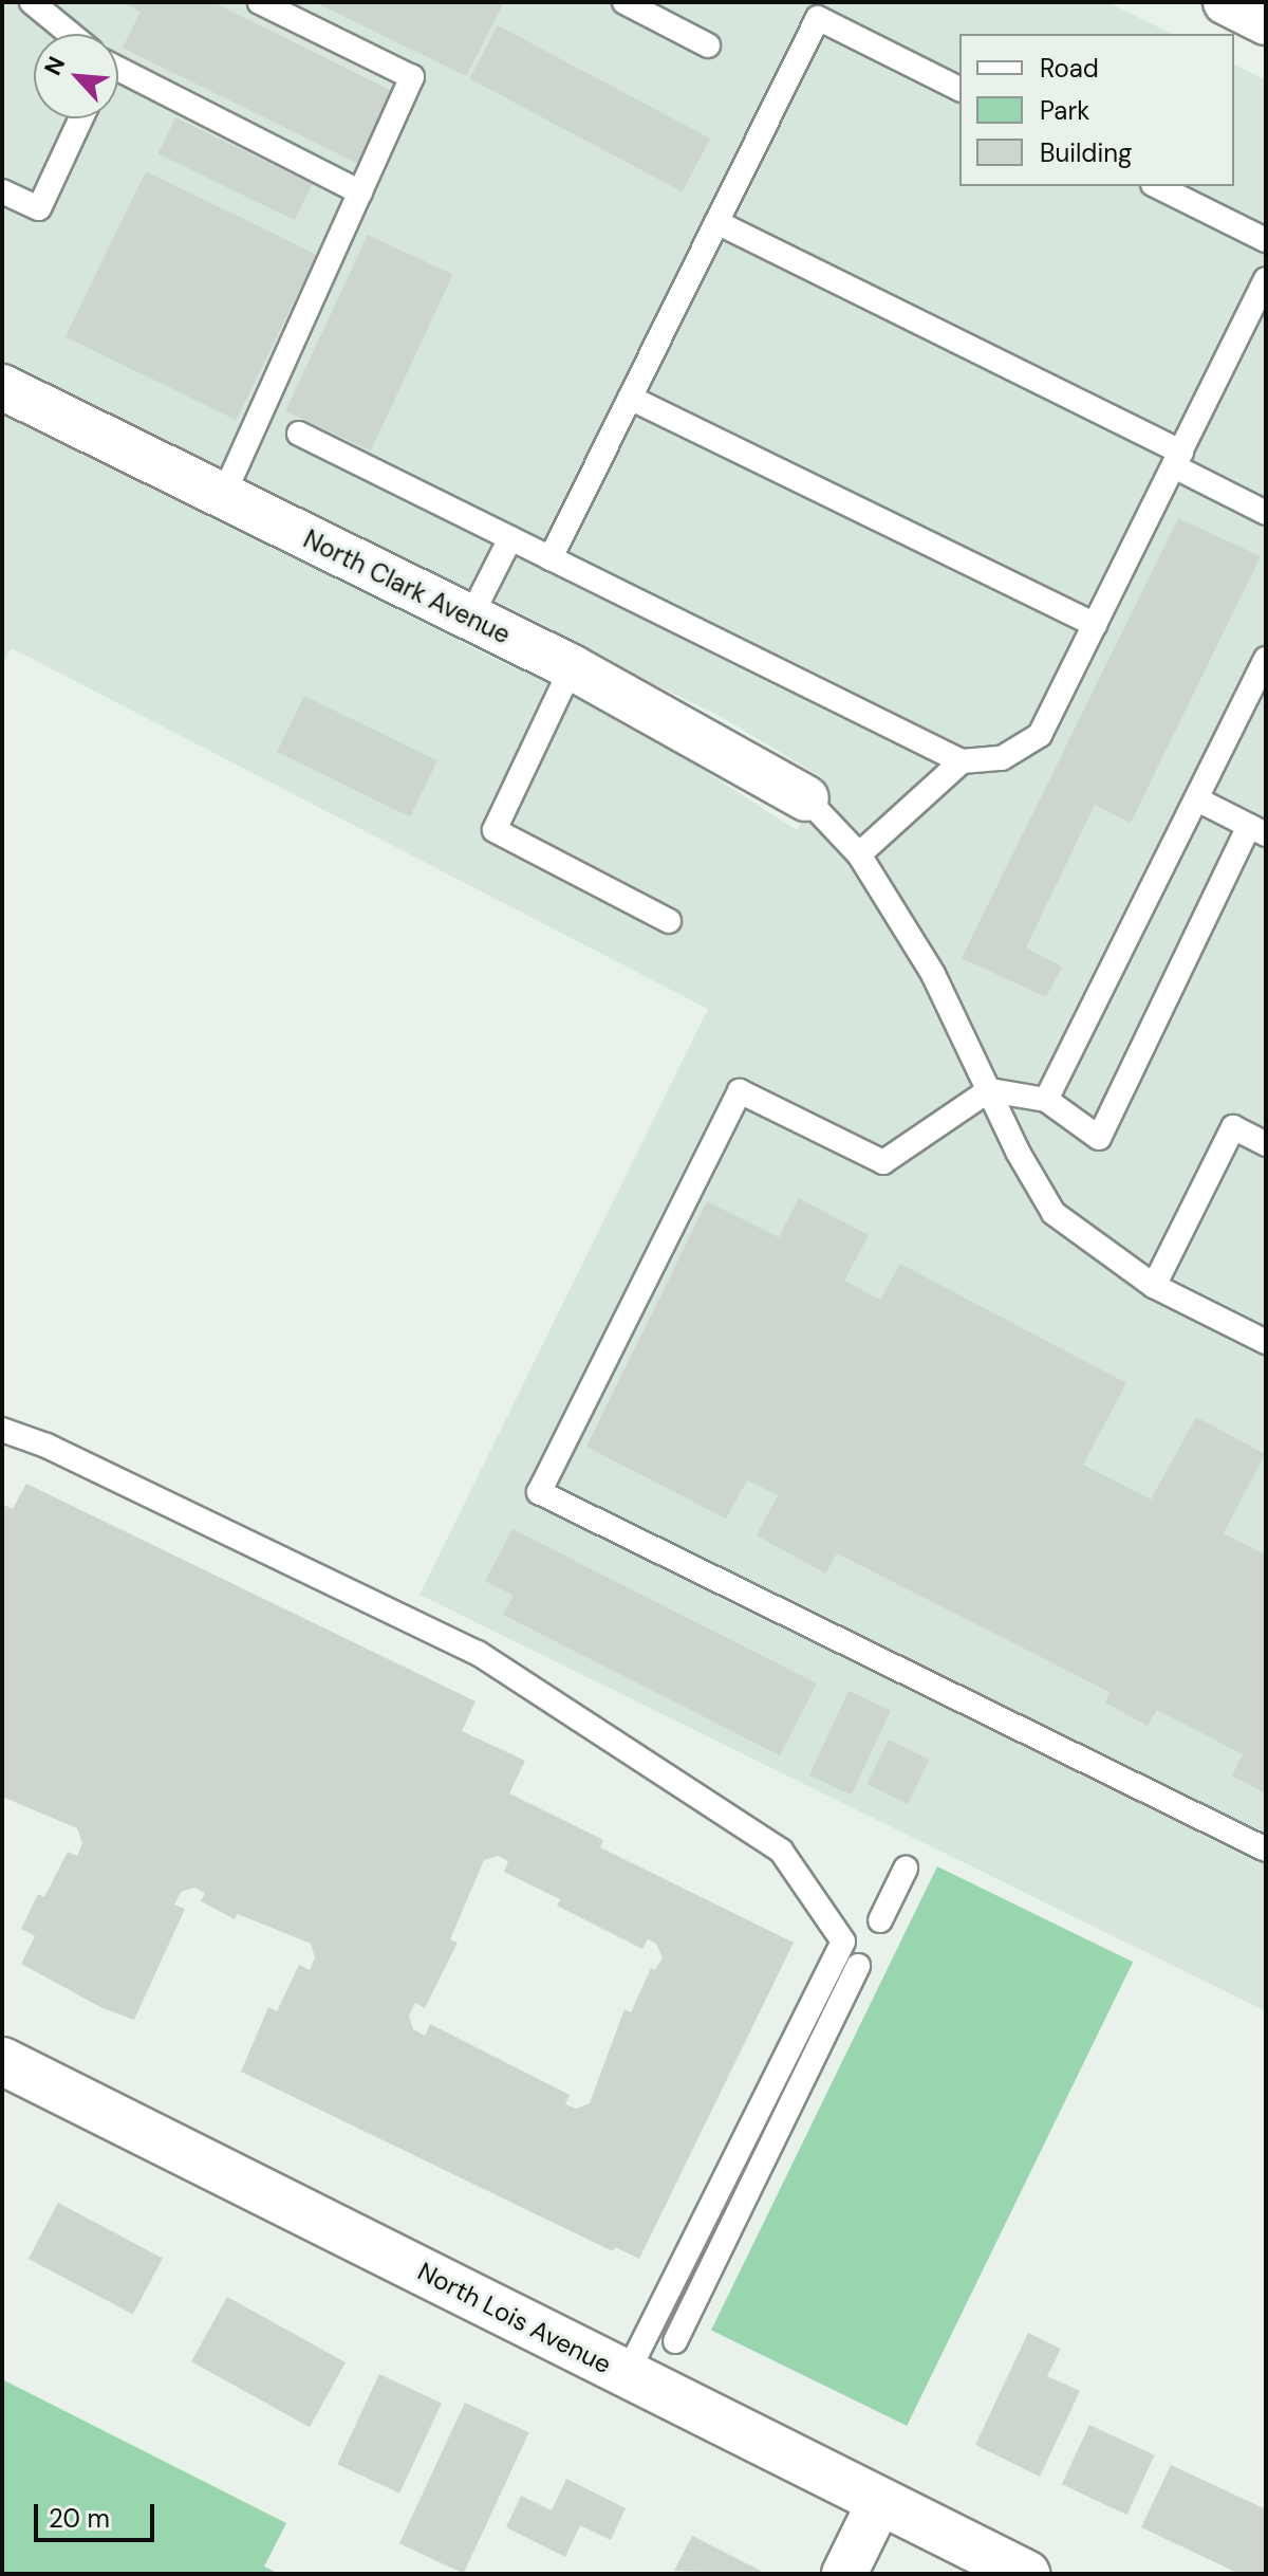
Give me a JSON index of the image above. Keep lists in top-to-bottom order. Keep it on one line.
{"streets":{"street":["North Clark Avenue","North Lois Avenue"]},"legend":["Road","Park","Building"],"scale_bar":"20 m","north":"top left"}
